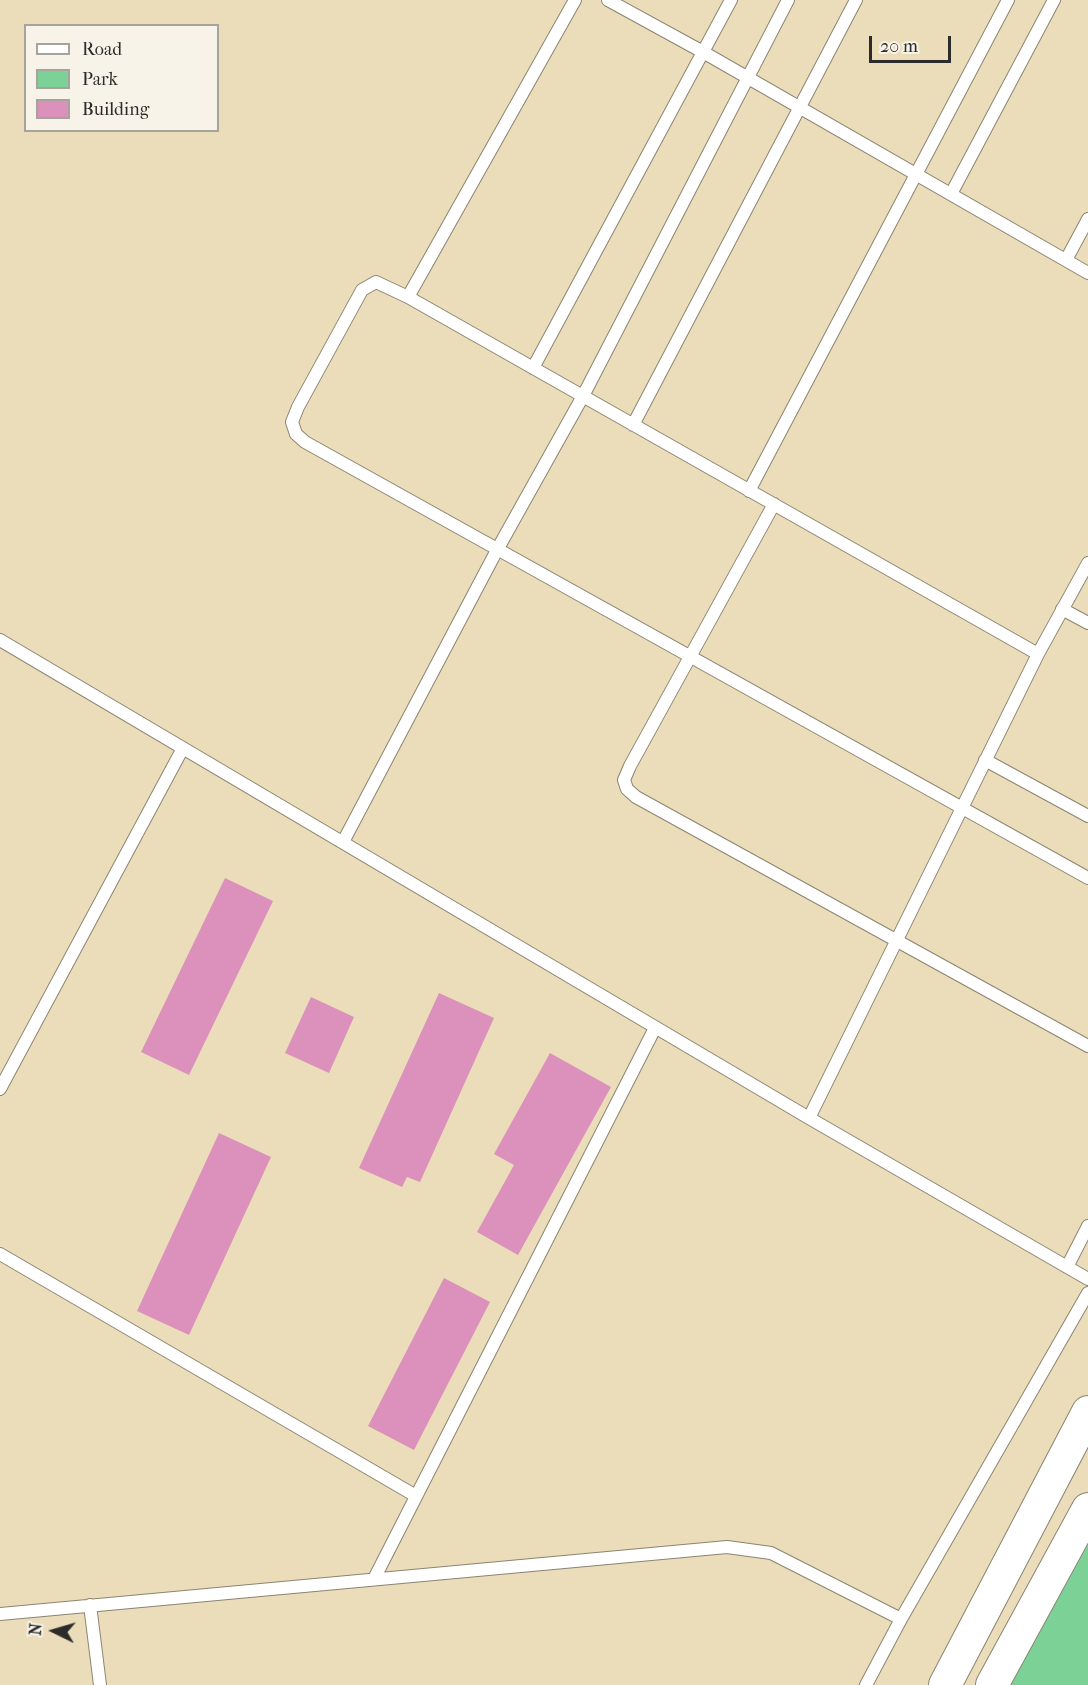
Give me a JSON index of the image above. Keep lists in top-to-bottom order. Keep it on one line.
{"legend":["Road","Park","Building"],"scale_bar":"20 m","north":"left"}
